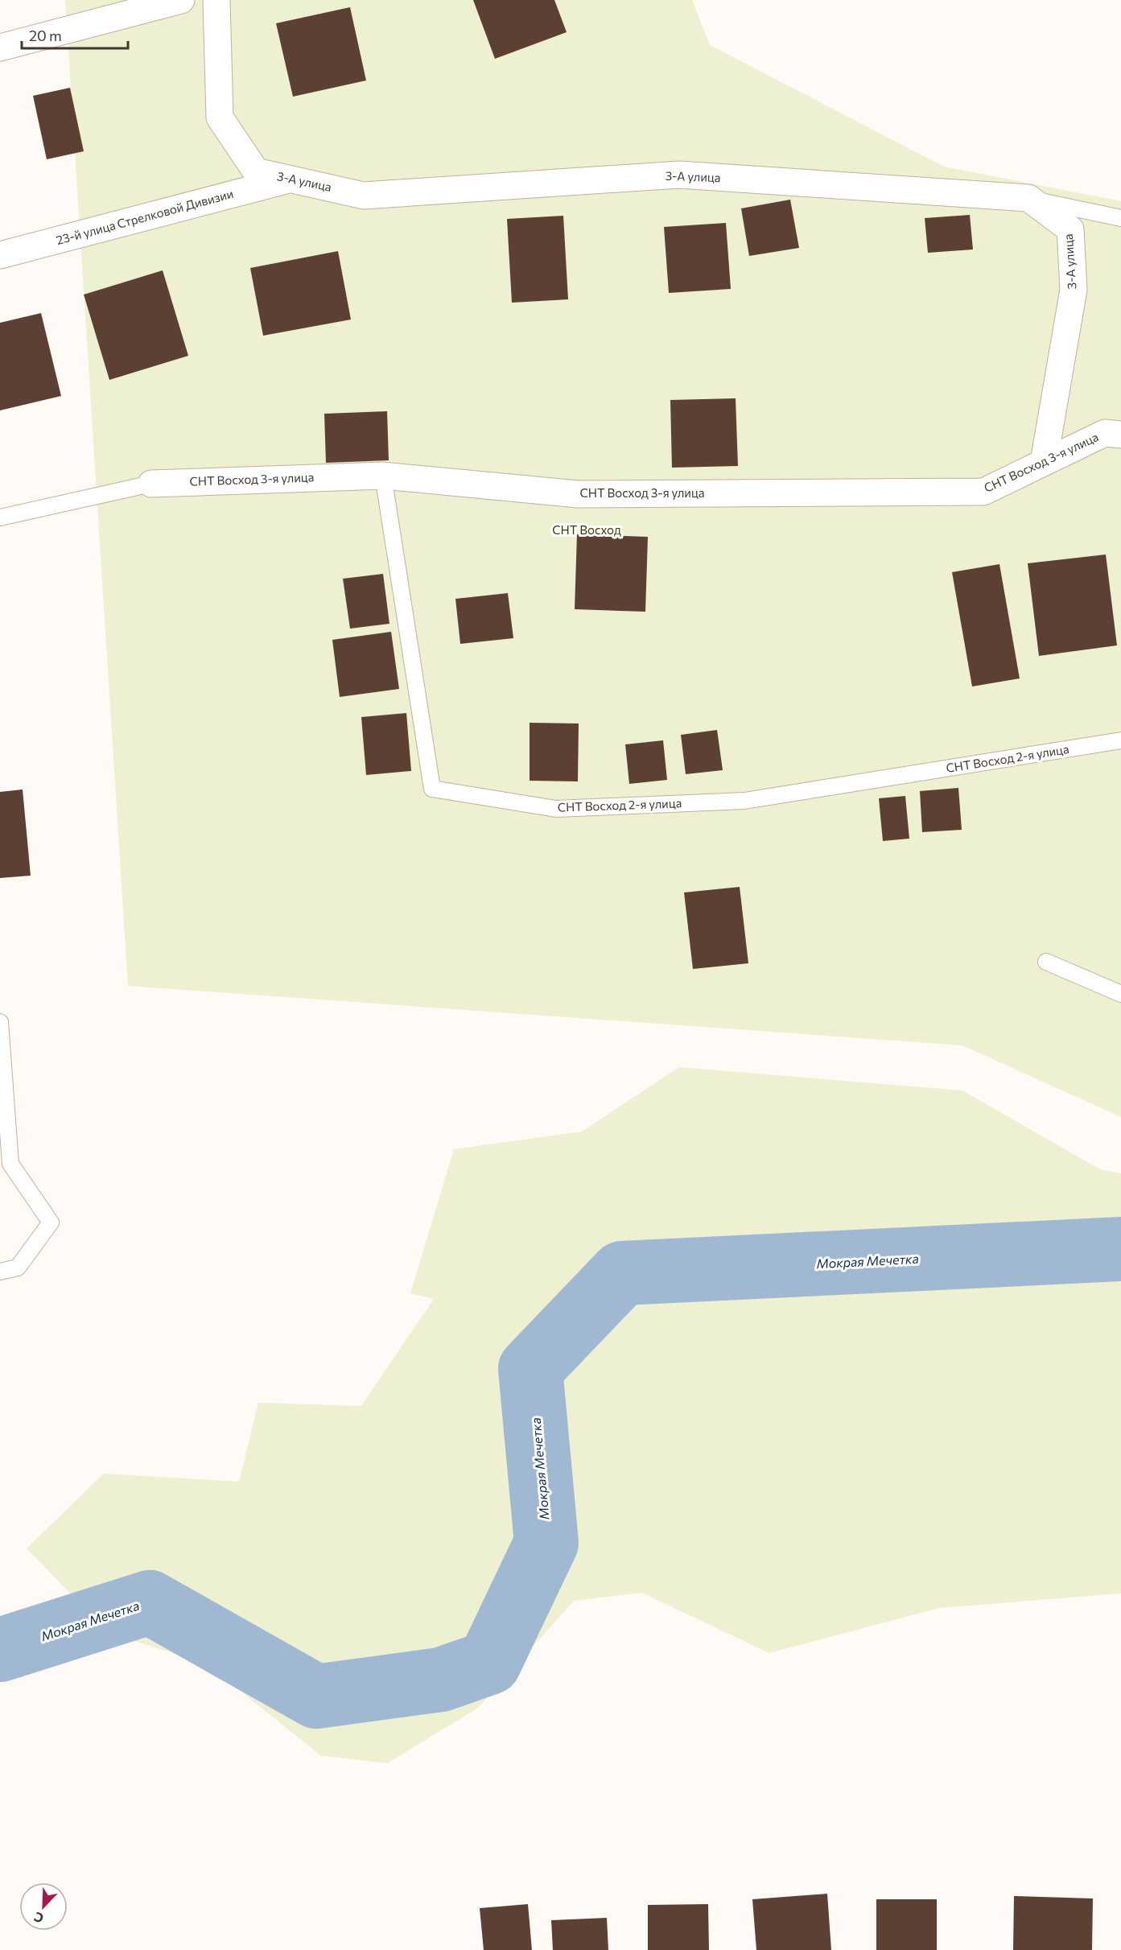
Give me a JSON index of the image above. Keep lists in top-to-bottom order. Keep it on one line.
{"streets":{"street":["3-А улица","23-й улица Стрелковой Дивизии","СНТ Восход 3-я улица"],"lane":["СНТ Восход 2-я улица"]},"crossings":[["3-А улица","23-й улица Стрелковой Дивизии"],["3-А улица","СНТ Восход 3-я улица"],["СНТ Восход 3-я улица","СНТ Восход 2-я улица"]],"water":["Мокрая Мечетка"],"parks":["СНТ Восход"],"scale_bar":"20 m","north":"bottom left"}
